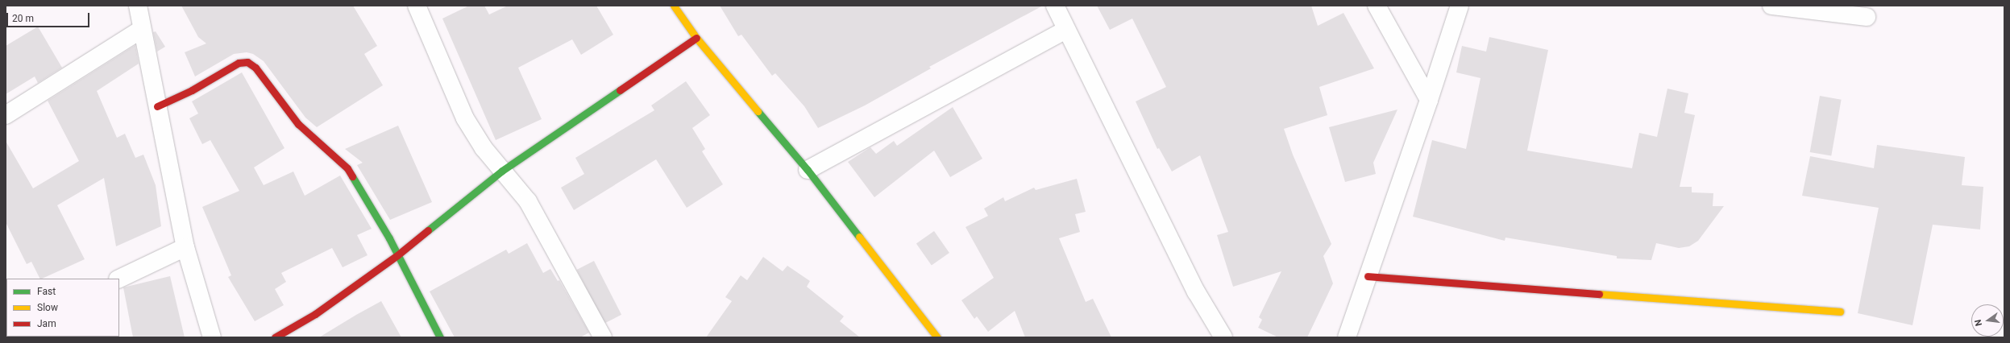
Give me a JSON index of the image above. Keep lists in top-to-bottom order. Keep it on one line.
{"legend":["Fast","Slow","Jam"],"scale_bar":"20 m","north":"left"}
